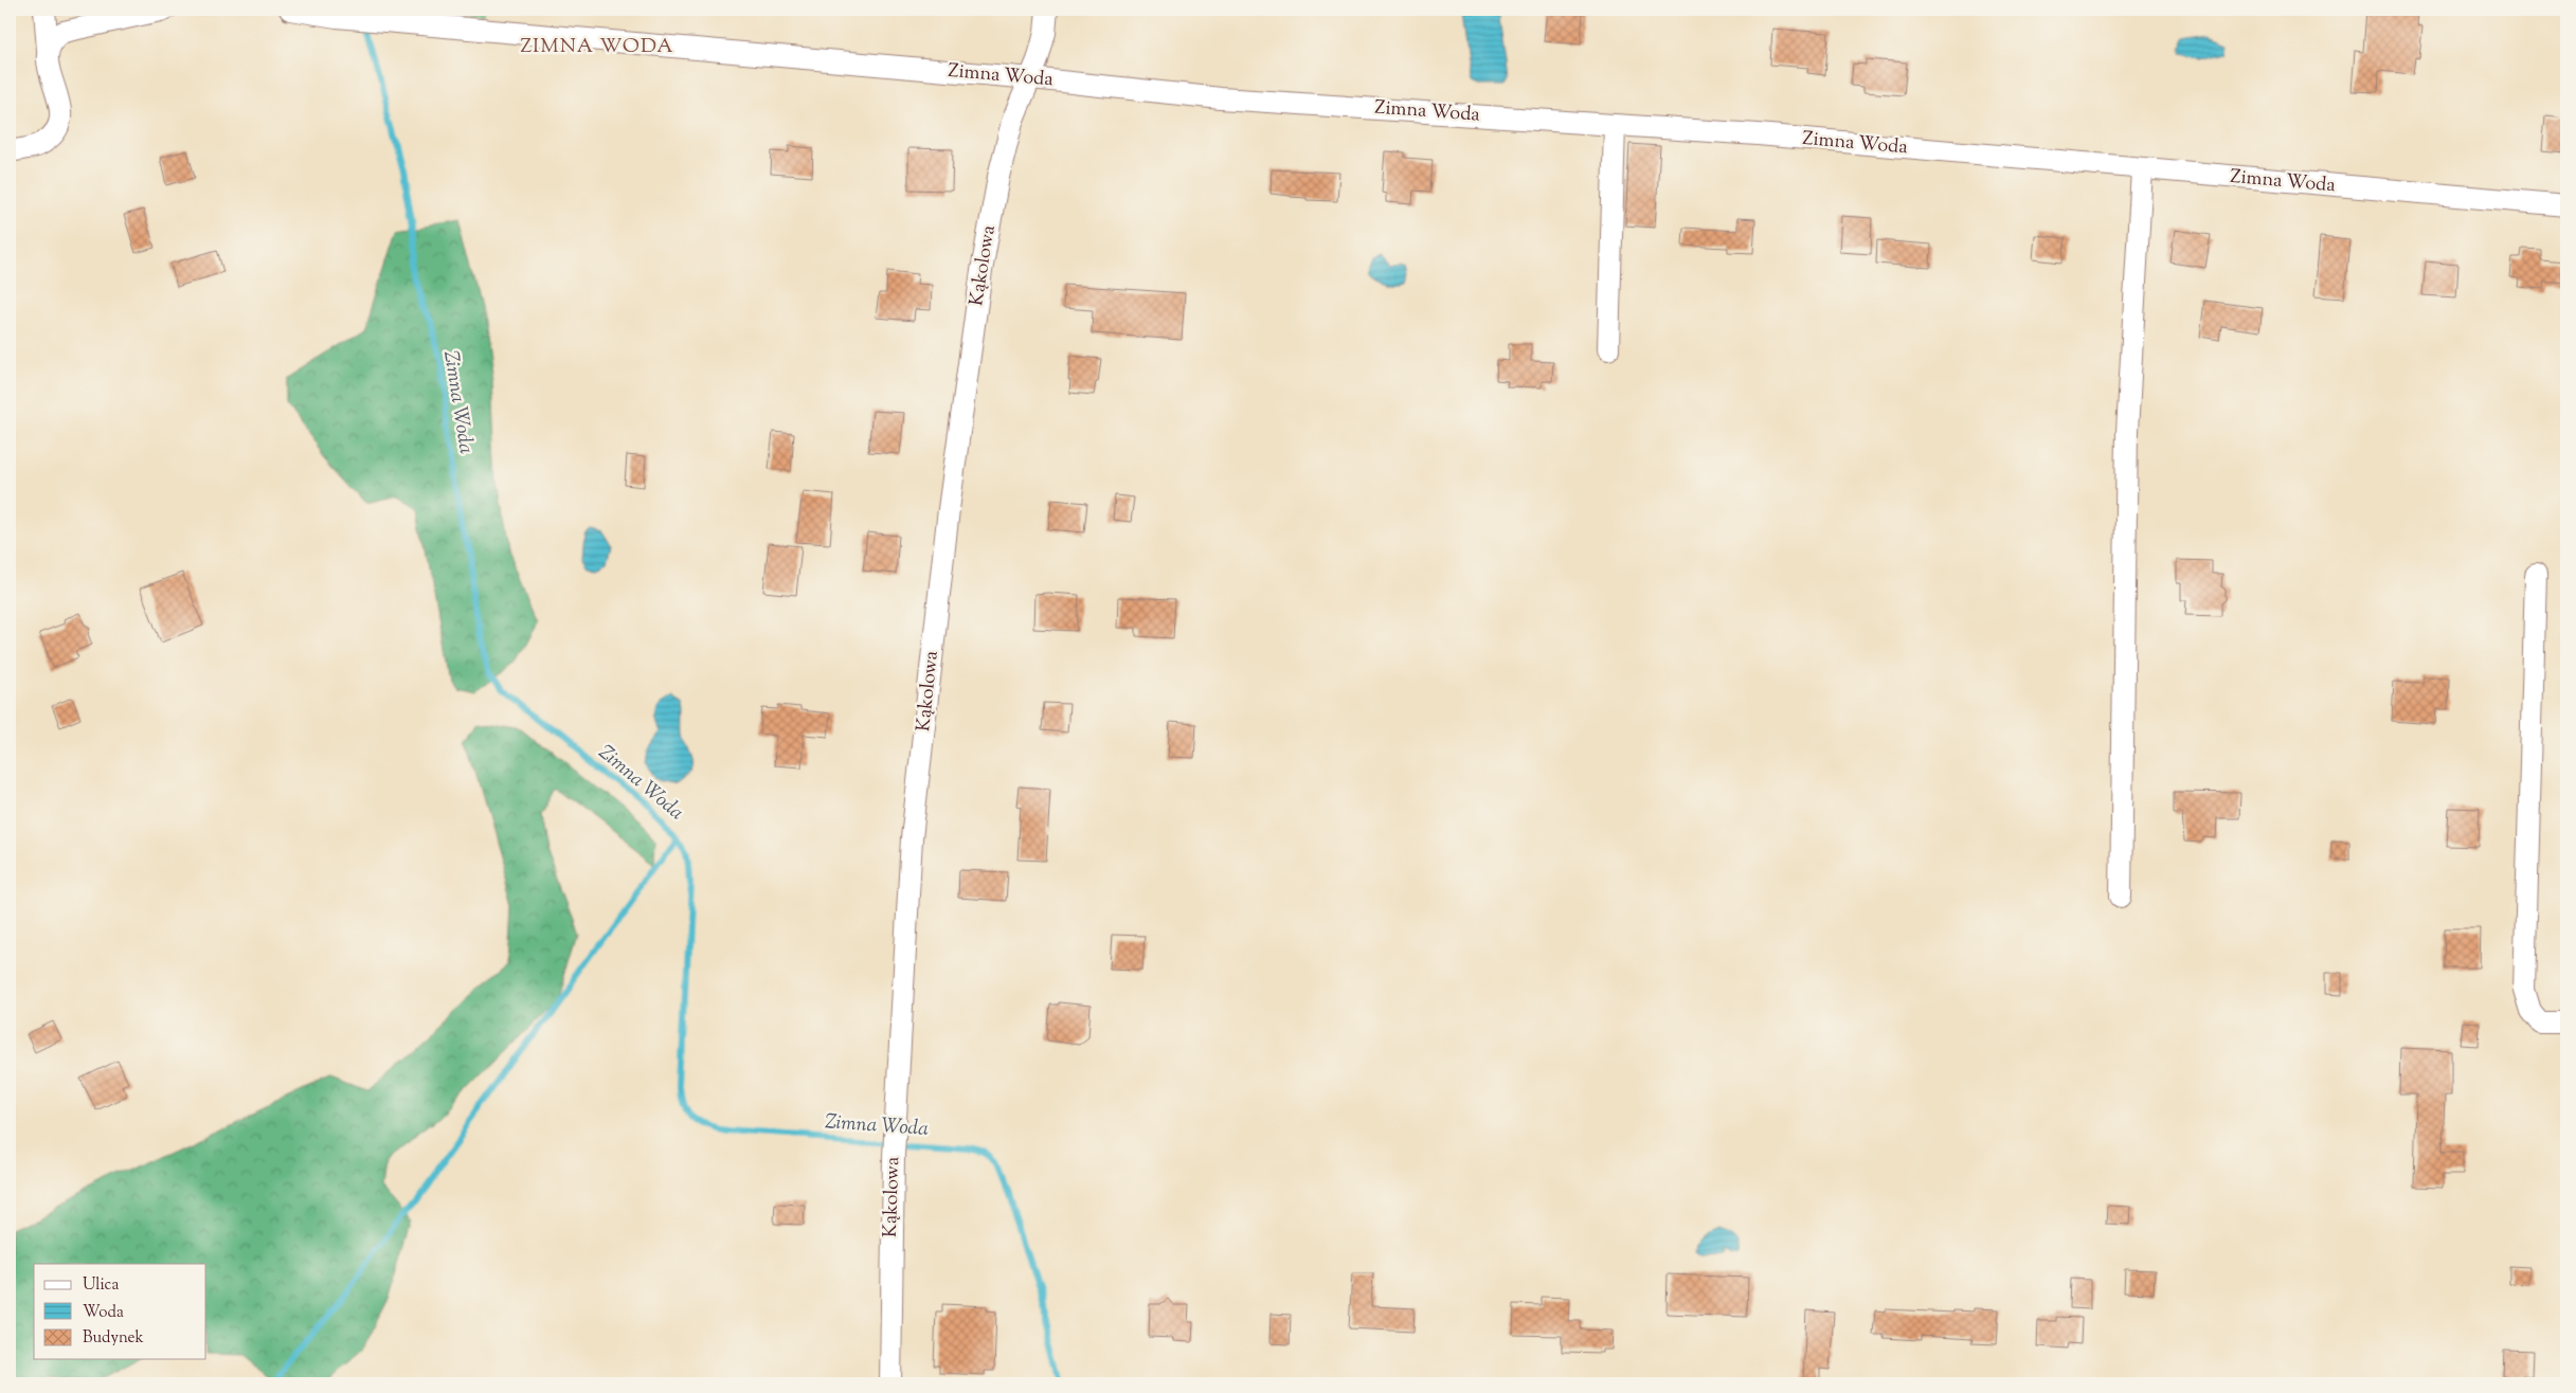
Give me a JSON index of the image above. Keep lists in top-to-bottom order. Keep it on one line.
{"streets":{"street":["Zimna Woda","Kąkolowa"]},"crossings":[["Zimna Woda","Kąkolowa"]],"districts":["ZIMNA WODA"],"water":["Zimna Woda"],"legend":["Ulica","Woda","Budynek"]}
